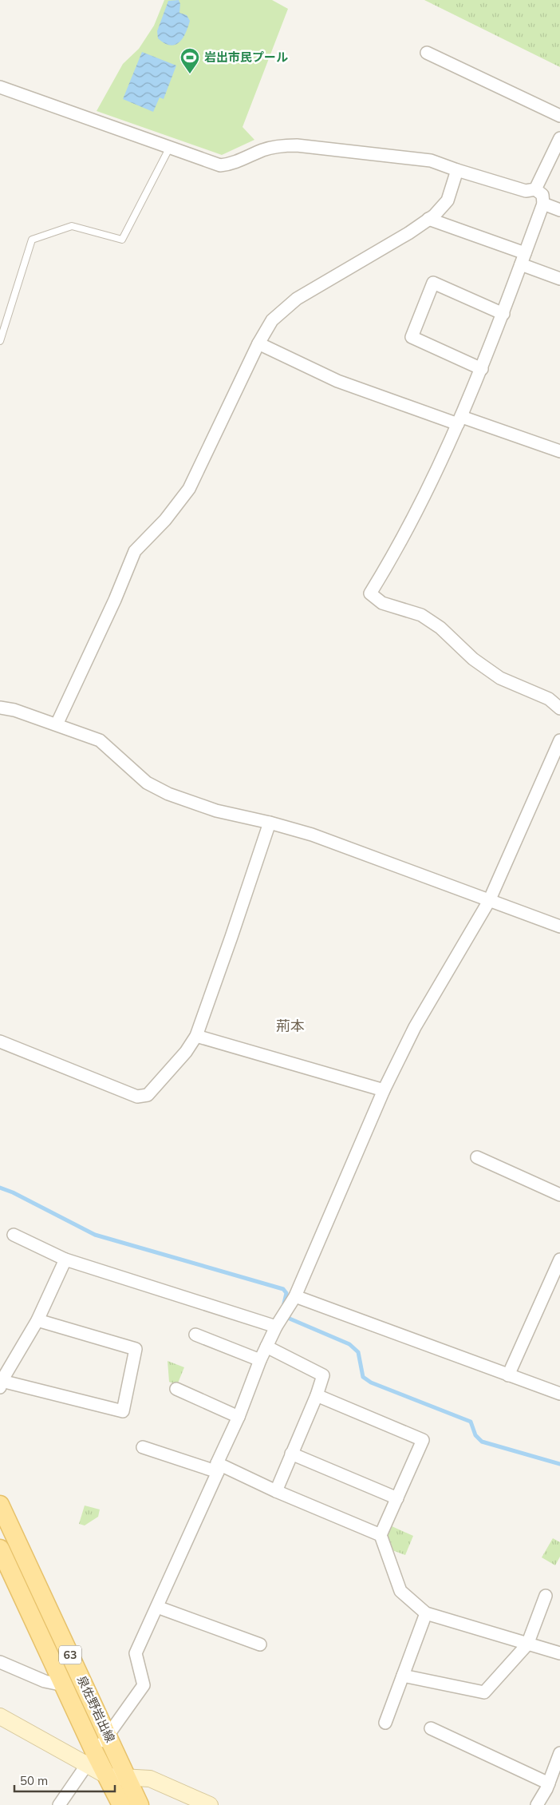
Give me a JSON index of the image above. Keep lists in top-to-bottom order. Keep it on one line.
{"streets":{"main road":["63","泉佐野岩出線"]},"districts":["荊本"],"places":{"sports":["岩出市民プール"]},"scale_bar":"50 m"}
